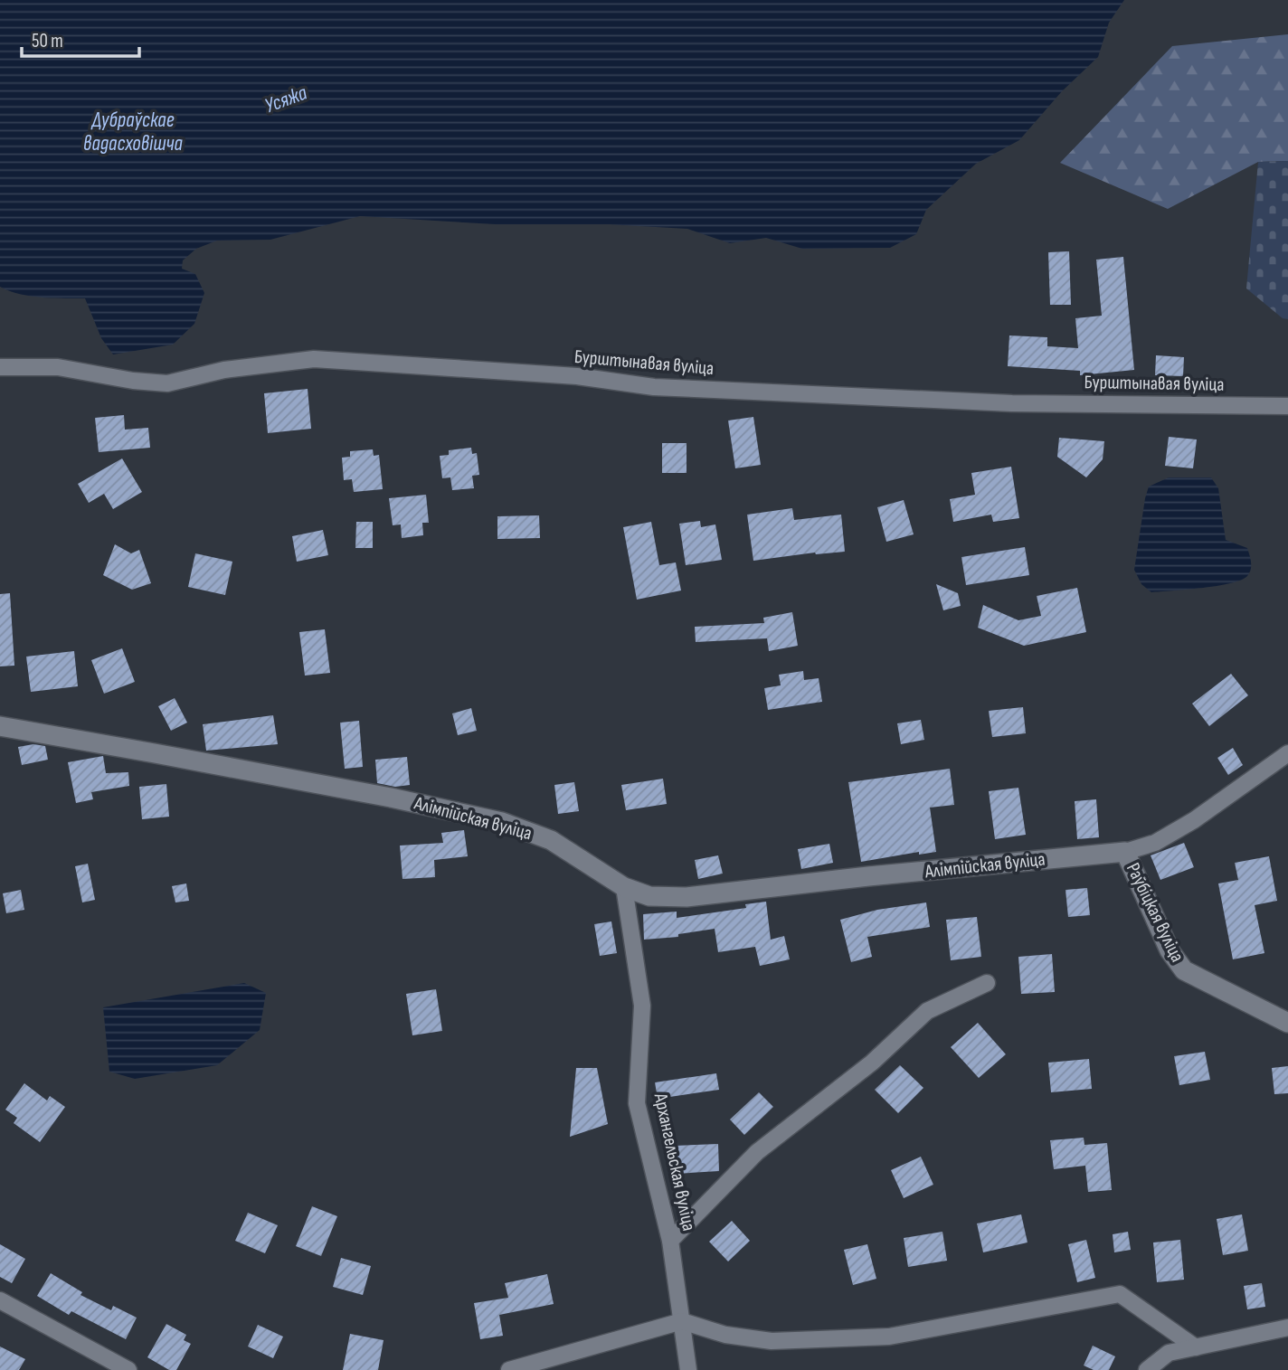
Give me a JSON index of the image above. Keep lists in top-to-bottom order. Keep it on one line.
{"streets":{"street":["Бурштынавая вуліца","Алімпійская вуліца","Раўбіцкая вуліца","Архангельская вуліца"]},"crossings":[["Алімпійская вуліца","Раўбіцкая вуліца"],["Алімпійская вуліца","Архангельская вуліца"]],"water":["Усяжа","Дубраўскае вадасховішча"],"scale_bar":"50 m"}
